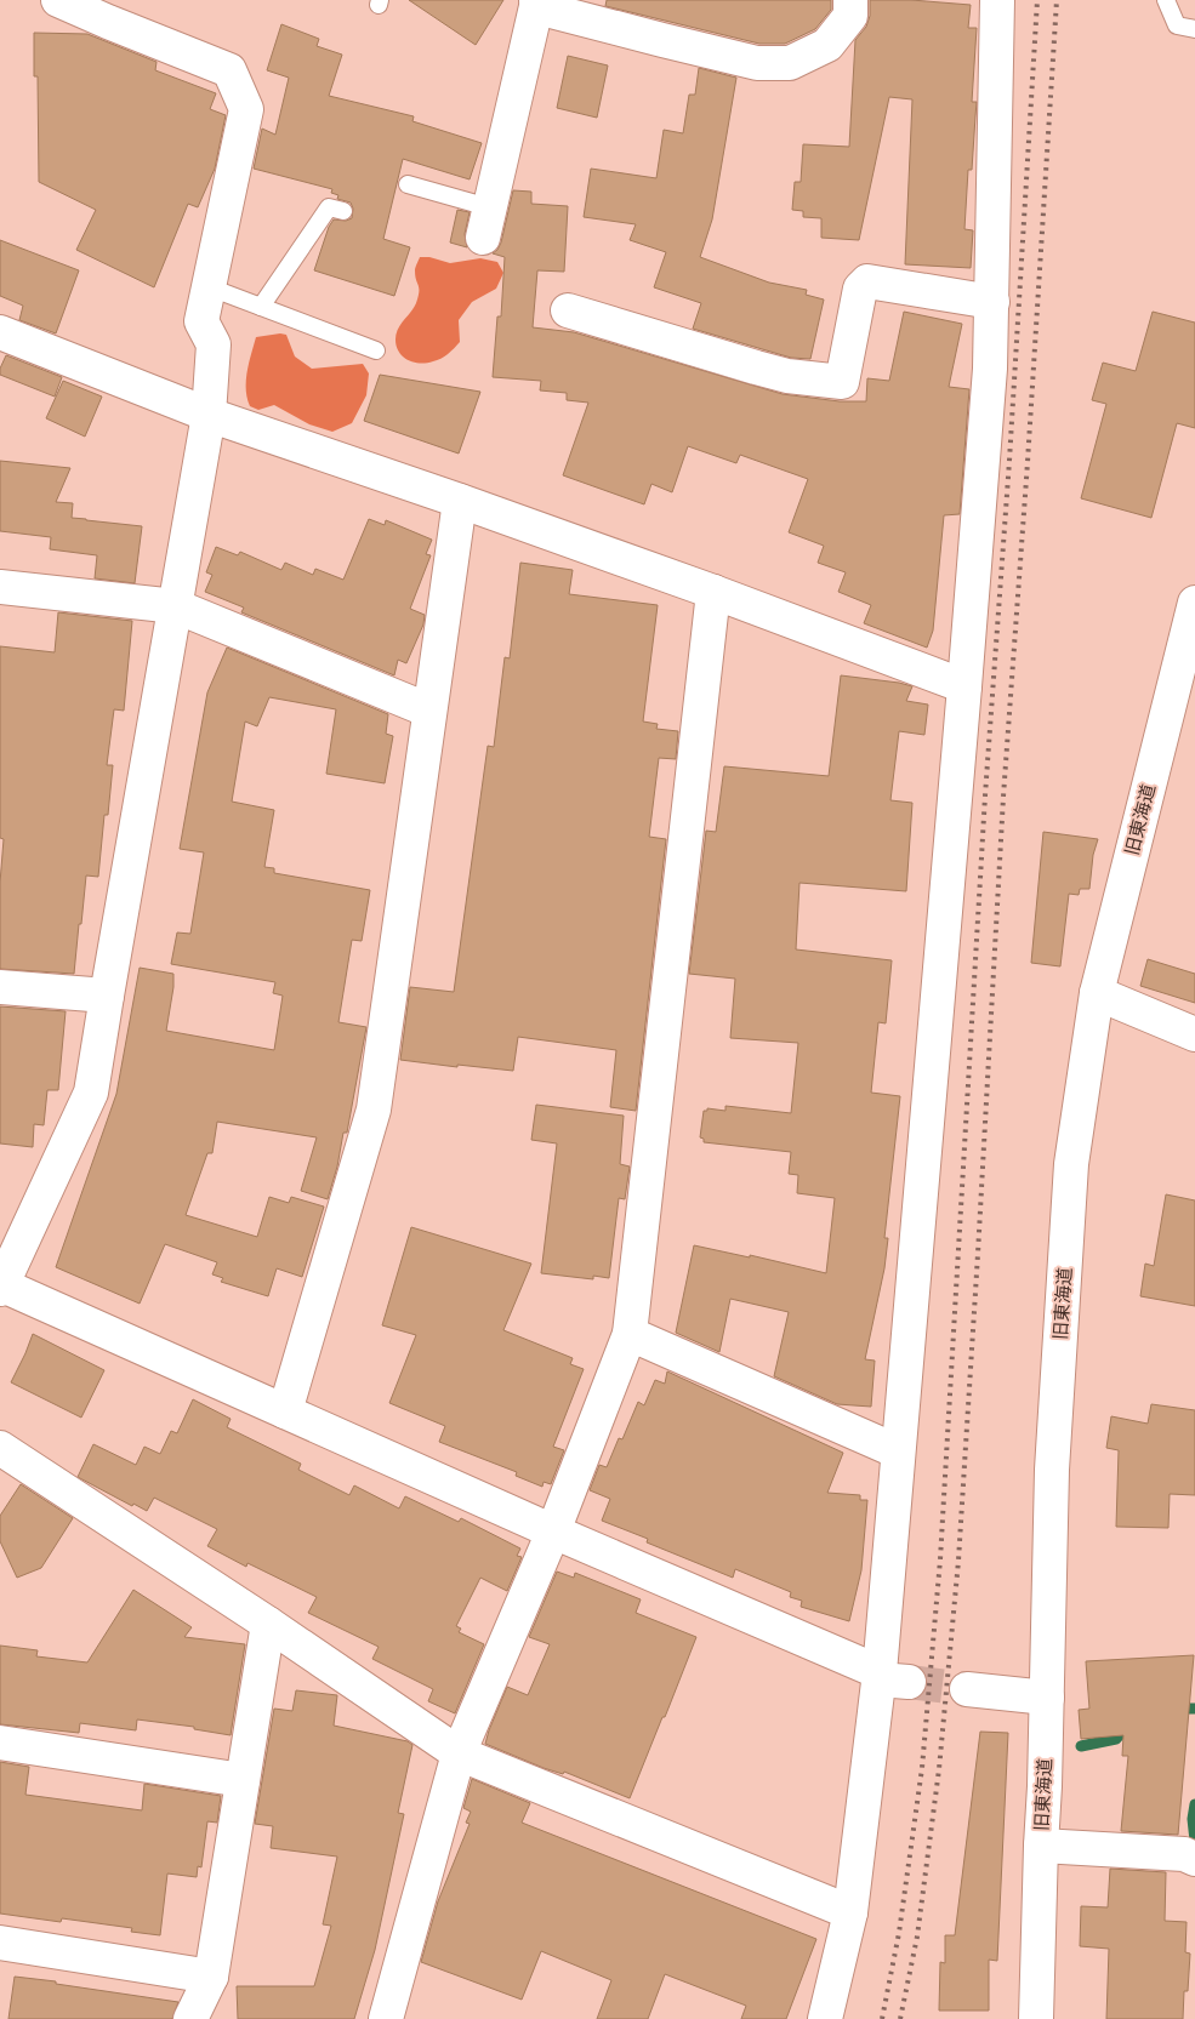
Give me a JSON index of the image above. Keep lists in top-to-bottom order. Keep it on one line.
{"streets":{"street":["旧東海道"]}}
